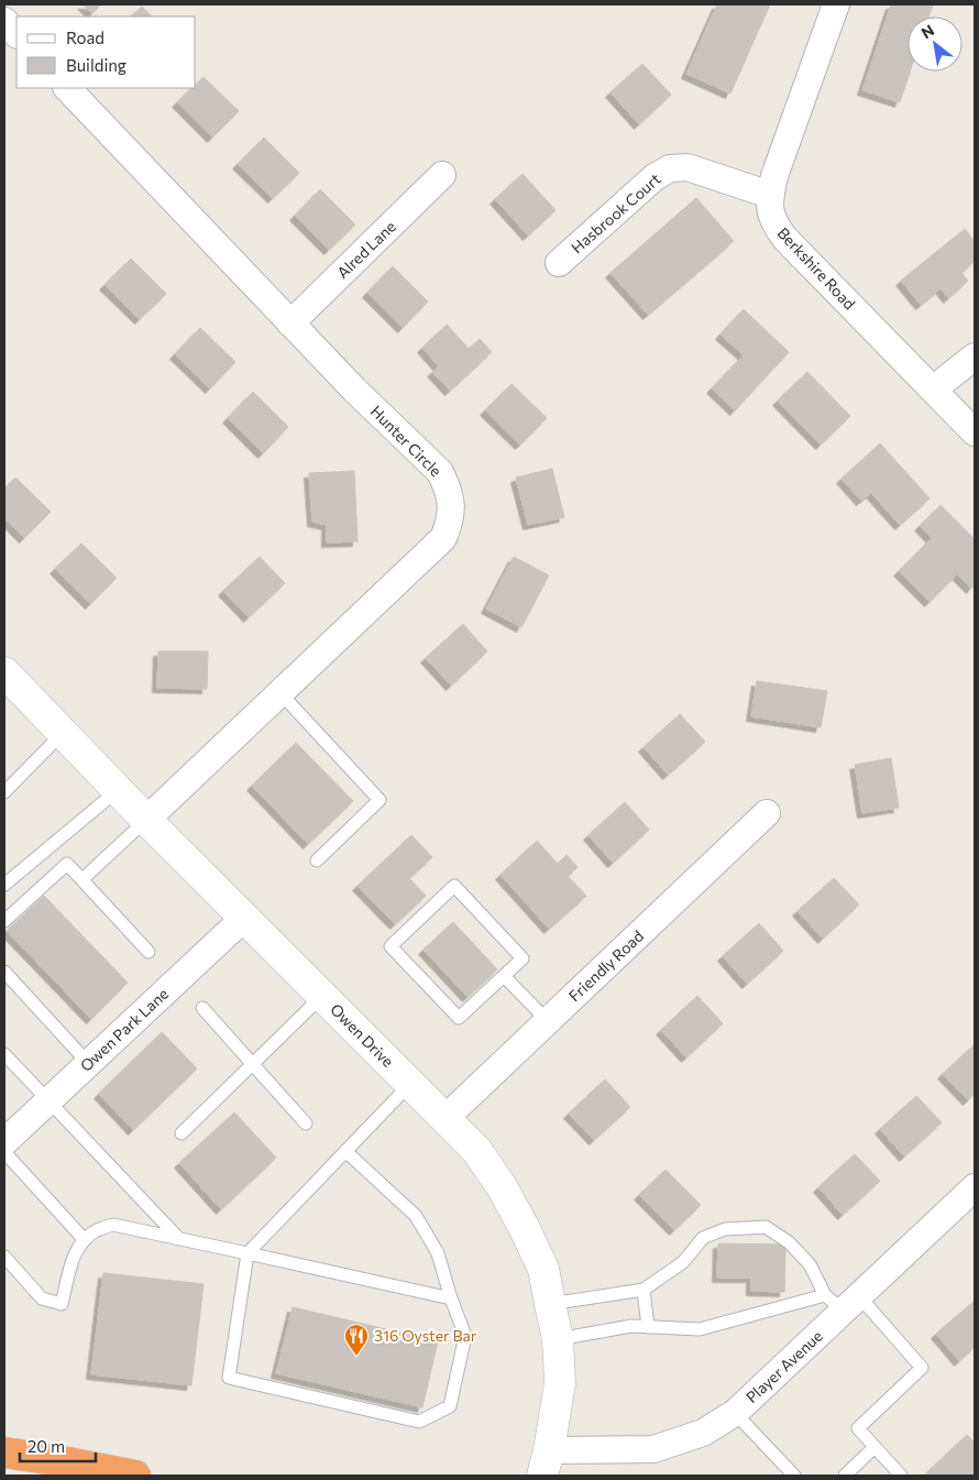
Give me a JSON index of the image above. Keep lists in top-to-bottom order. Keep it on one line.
{"streets":{"main road":["Owen Drive"],"street":["Hasbrook Court","Alred Lane","Berkshire Road","Hunter Circle","Friendly Road","Owen Park Lane","Player Avenue"]},"crossings":[["Hasbrook Court","Berkshire Road"],["Alred Lane","Hunter Circle"],["Hunter Circle","Owen Drive"],["Friendly Road","Owen Drive"],["Owen Park Lane","Owen Drive"],["Owen Drive","Player Avenue"]],"places":{"restaurant":["316 Oyster Bar"]},"legend":["Road","Building"],"scale_bar":"20 m","north":"top left"}
